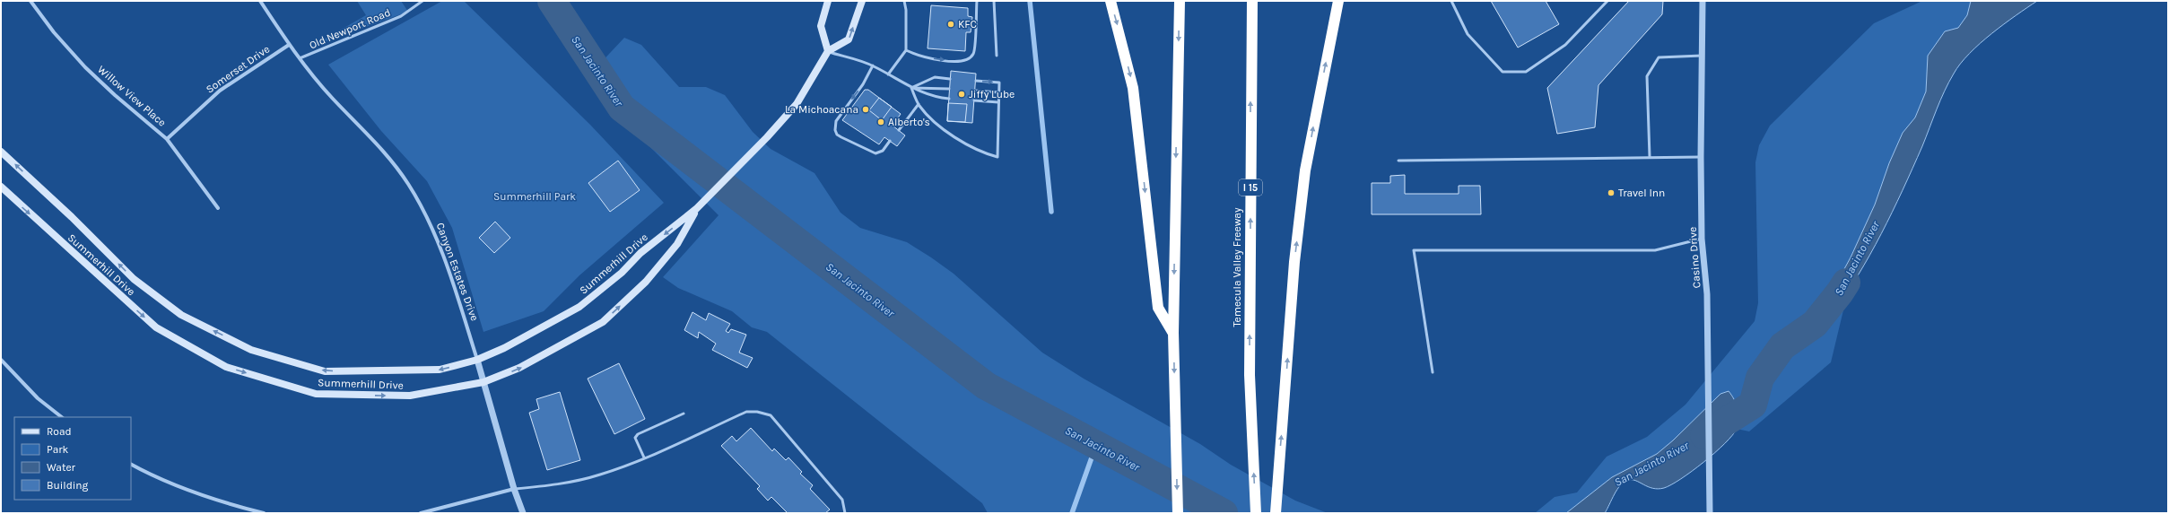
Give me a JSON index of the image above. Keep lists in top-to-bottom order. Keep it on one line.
{"streets":{"highway":["I 15","Temecula Valley Freeway"],"main road":["Summerhill Drive"],"street":["Somerset Drive","Willow View Place","Casino Drive","Canyon Estates Drive"],"lane":["Old Newport Road"]},"crossings":[["Old Newport Road","Canyon Estates Drive"],["Somerset Drive","Willow View Place"],["Somerset Drive","Canyon Estates Drive"],["Summerhill Drive","Canyon Estates Drive"]],"water":["San Jacinto River"],"parks":["Summerhill Park"],"places":["KFC","Jiffy Lube","La Michoacana","Alberto's","Travel Inn"],"legend":["Road","Park","Water","Building"]}
